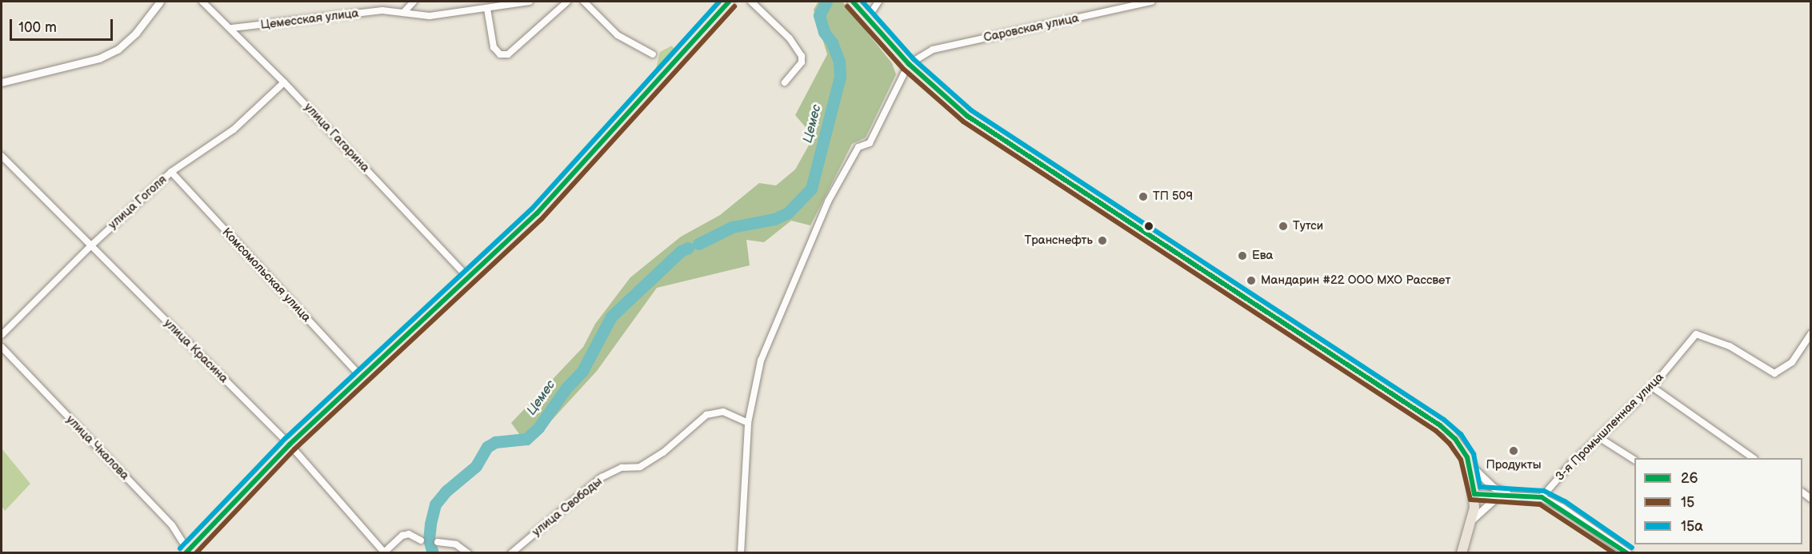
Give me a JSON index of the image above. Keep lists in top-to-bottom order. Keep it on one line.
{"streets":{"street":["Цемесская улица","Саровская улица","улица Гагарина","улица Гоголя","Комсомольская улица","улица Красина","3-я Промышленная улица","улица Чкалова","улица Свободы"]},"crossings":[["Цемесская улица","улица Гагарина"],["улица Гагарина","улица Гоголя"],["улица Гоголя","Комсомольская улица"],["улица Гоголя","улица Красина"]],"water":["Цемес"],"places":["ТП 509","Тутси","Транснефть","Ева","Мандарин #22 ООО МХО Рассвет","Продукты"],"lines":["transit line 26","transit line 15а","transit line 15"],"legend":["26","15","15а"],"scale_bar":"100 m"}
